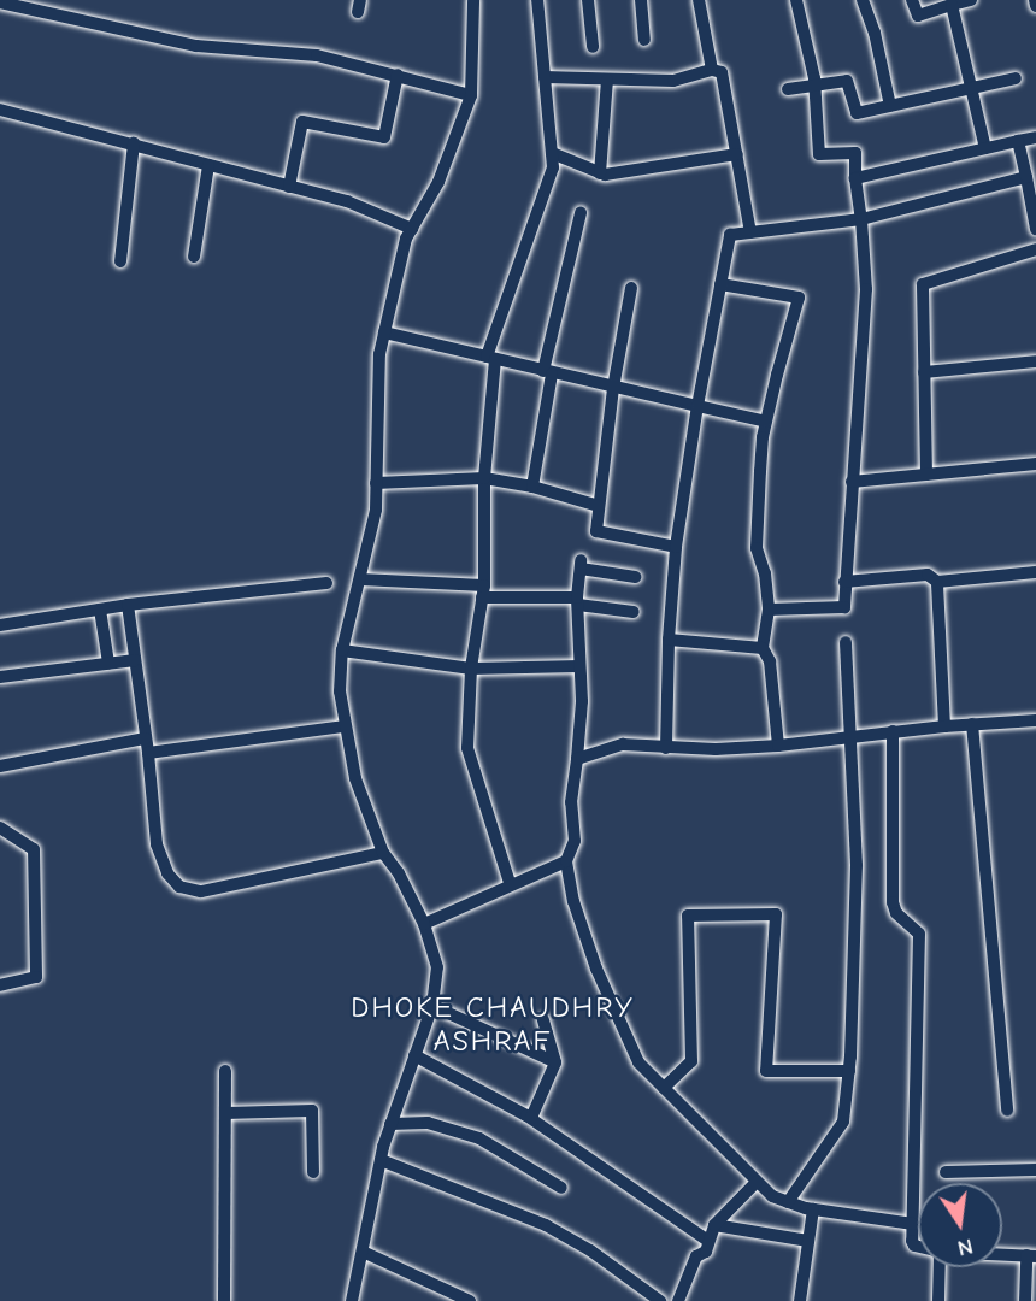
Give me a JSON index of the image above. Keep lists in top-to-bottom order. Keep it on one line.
{"districts":["DHOKE CHAUDHRY ASHRAF"],"north":"bottom"}
